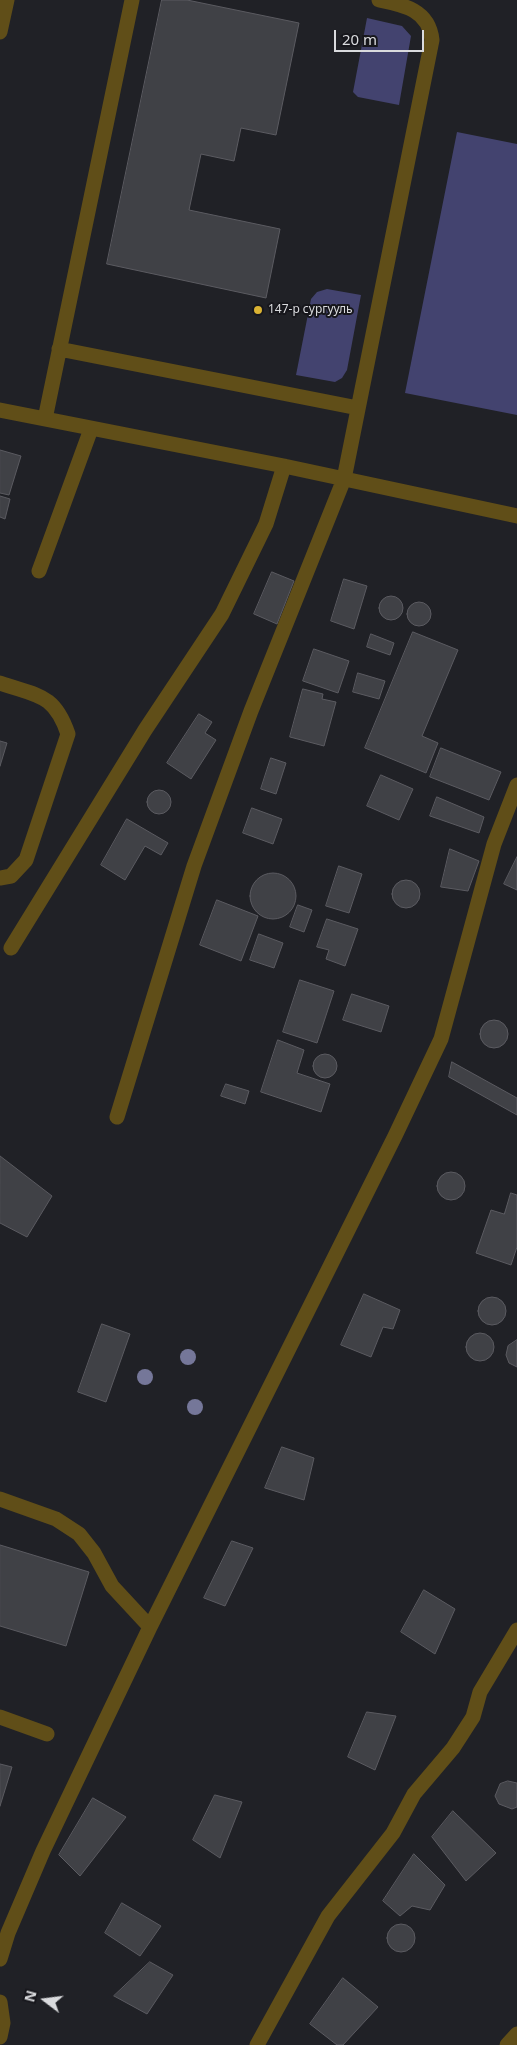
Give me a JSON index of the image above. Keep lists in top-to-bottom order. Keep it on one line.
{"places":["147-р сургууль"],"scale_bar":"20 m","north":"left"}
